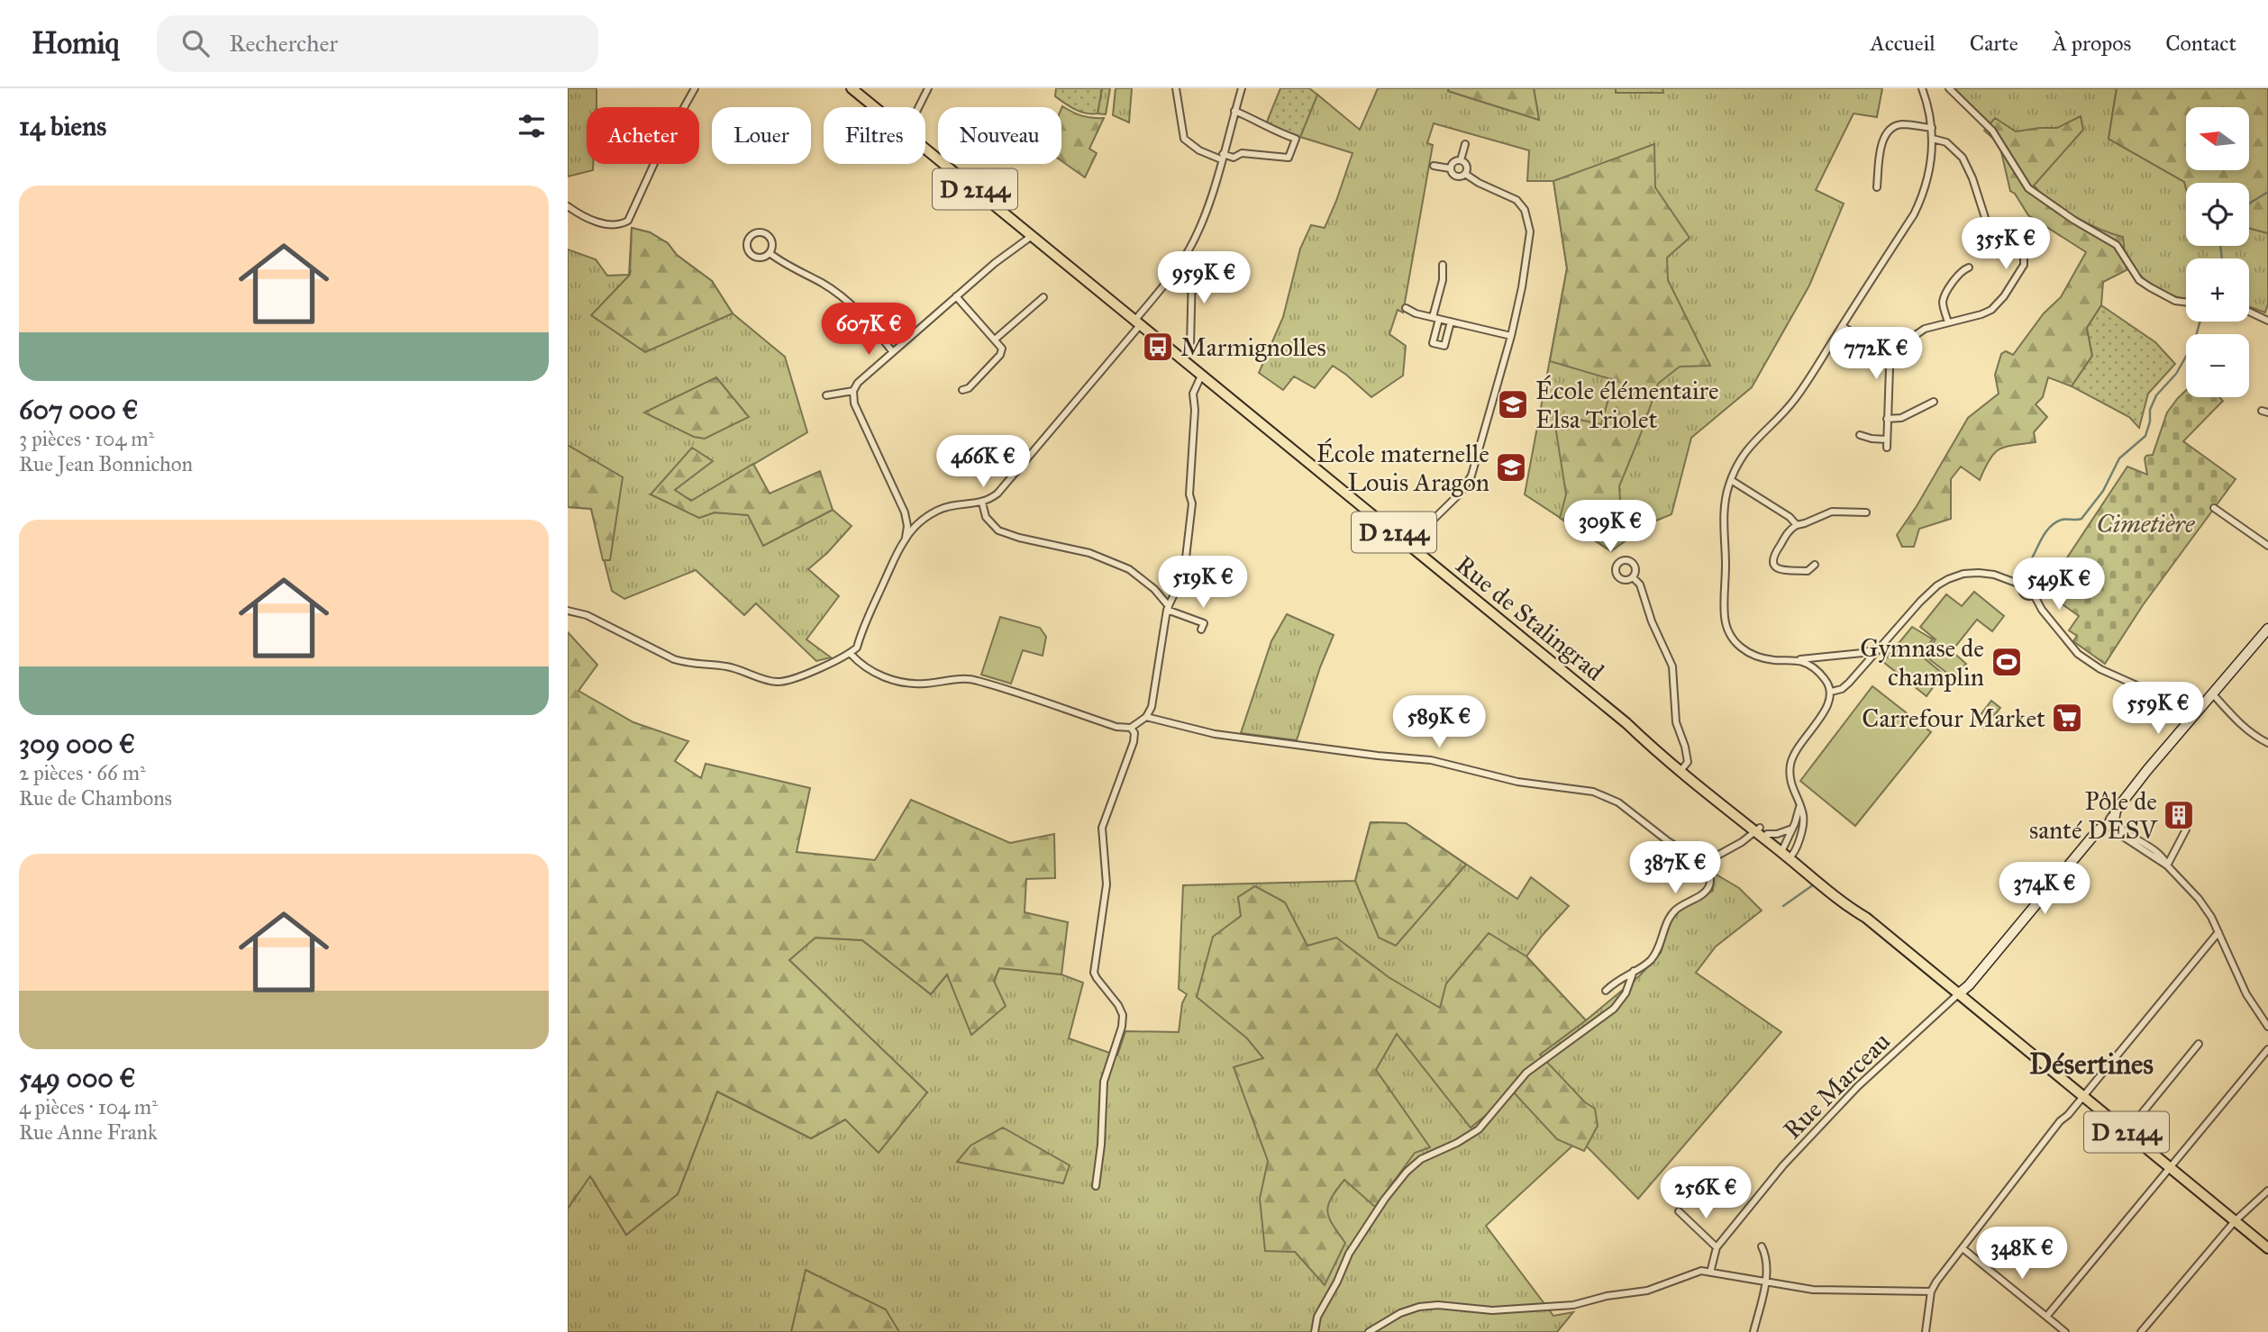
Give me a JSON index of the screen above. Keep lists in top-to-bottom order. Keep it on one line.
{"streets":{"main road":["D 2144","Rue de Stalingrad"],"street":["Rue Marceau"]},"crossings":[["D 2144","Rue de Stalingrad"],["D 2144","Rue Marceau"]],"districts":["Désertines"],"parks":["Cimetière"],"places":{"bus stop":["Marmignolles"],"school or university":["École élémentaire Elsa Triolet","École maternelle Louis Aragon"],"sports":["Gymnase de champlin"],"supermarket":["Carrefour Market"],"building":["Pôle de santé DESV"]},"north":"left","page":{"header":"Homiq","search":"Rechercher","nav":["Accueil","Carte","À propos","Contact"],"heading":"14 biens","map_buttons":["+","−"],"chip":["Acheter","Louer","Filtres","Nouveau"],"list":[{"name":"607 000 €","note":"3 pièces · 104 m² · Rue Jean Bonnichon"},{"name":"309 000 €","note":"2 pièces · 66 m² · Rue de Chambons"},{"name":"549 000 €","note":"4 pièces · 104 m² · Rue Anne Frank"}],"price":["355K €","959K €","607K €","772K €","466K €","309K €","519K €","549K €","559K €","589K €","387K €","374K €","256K €","348K €"]}}
